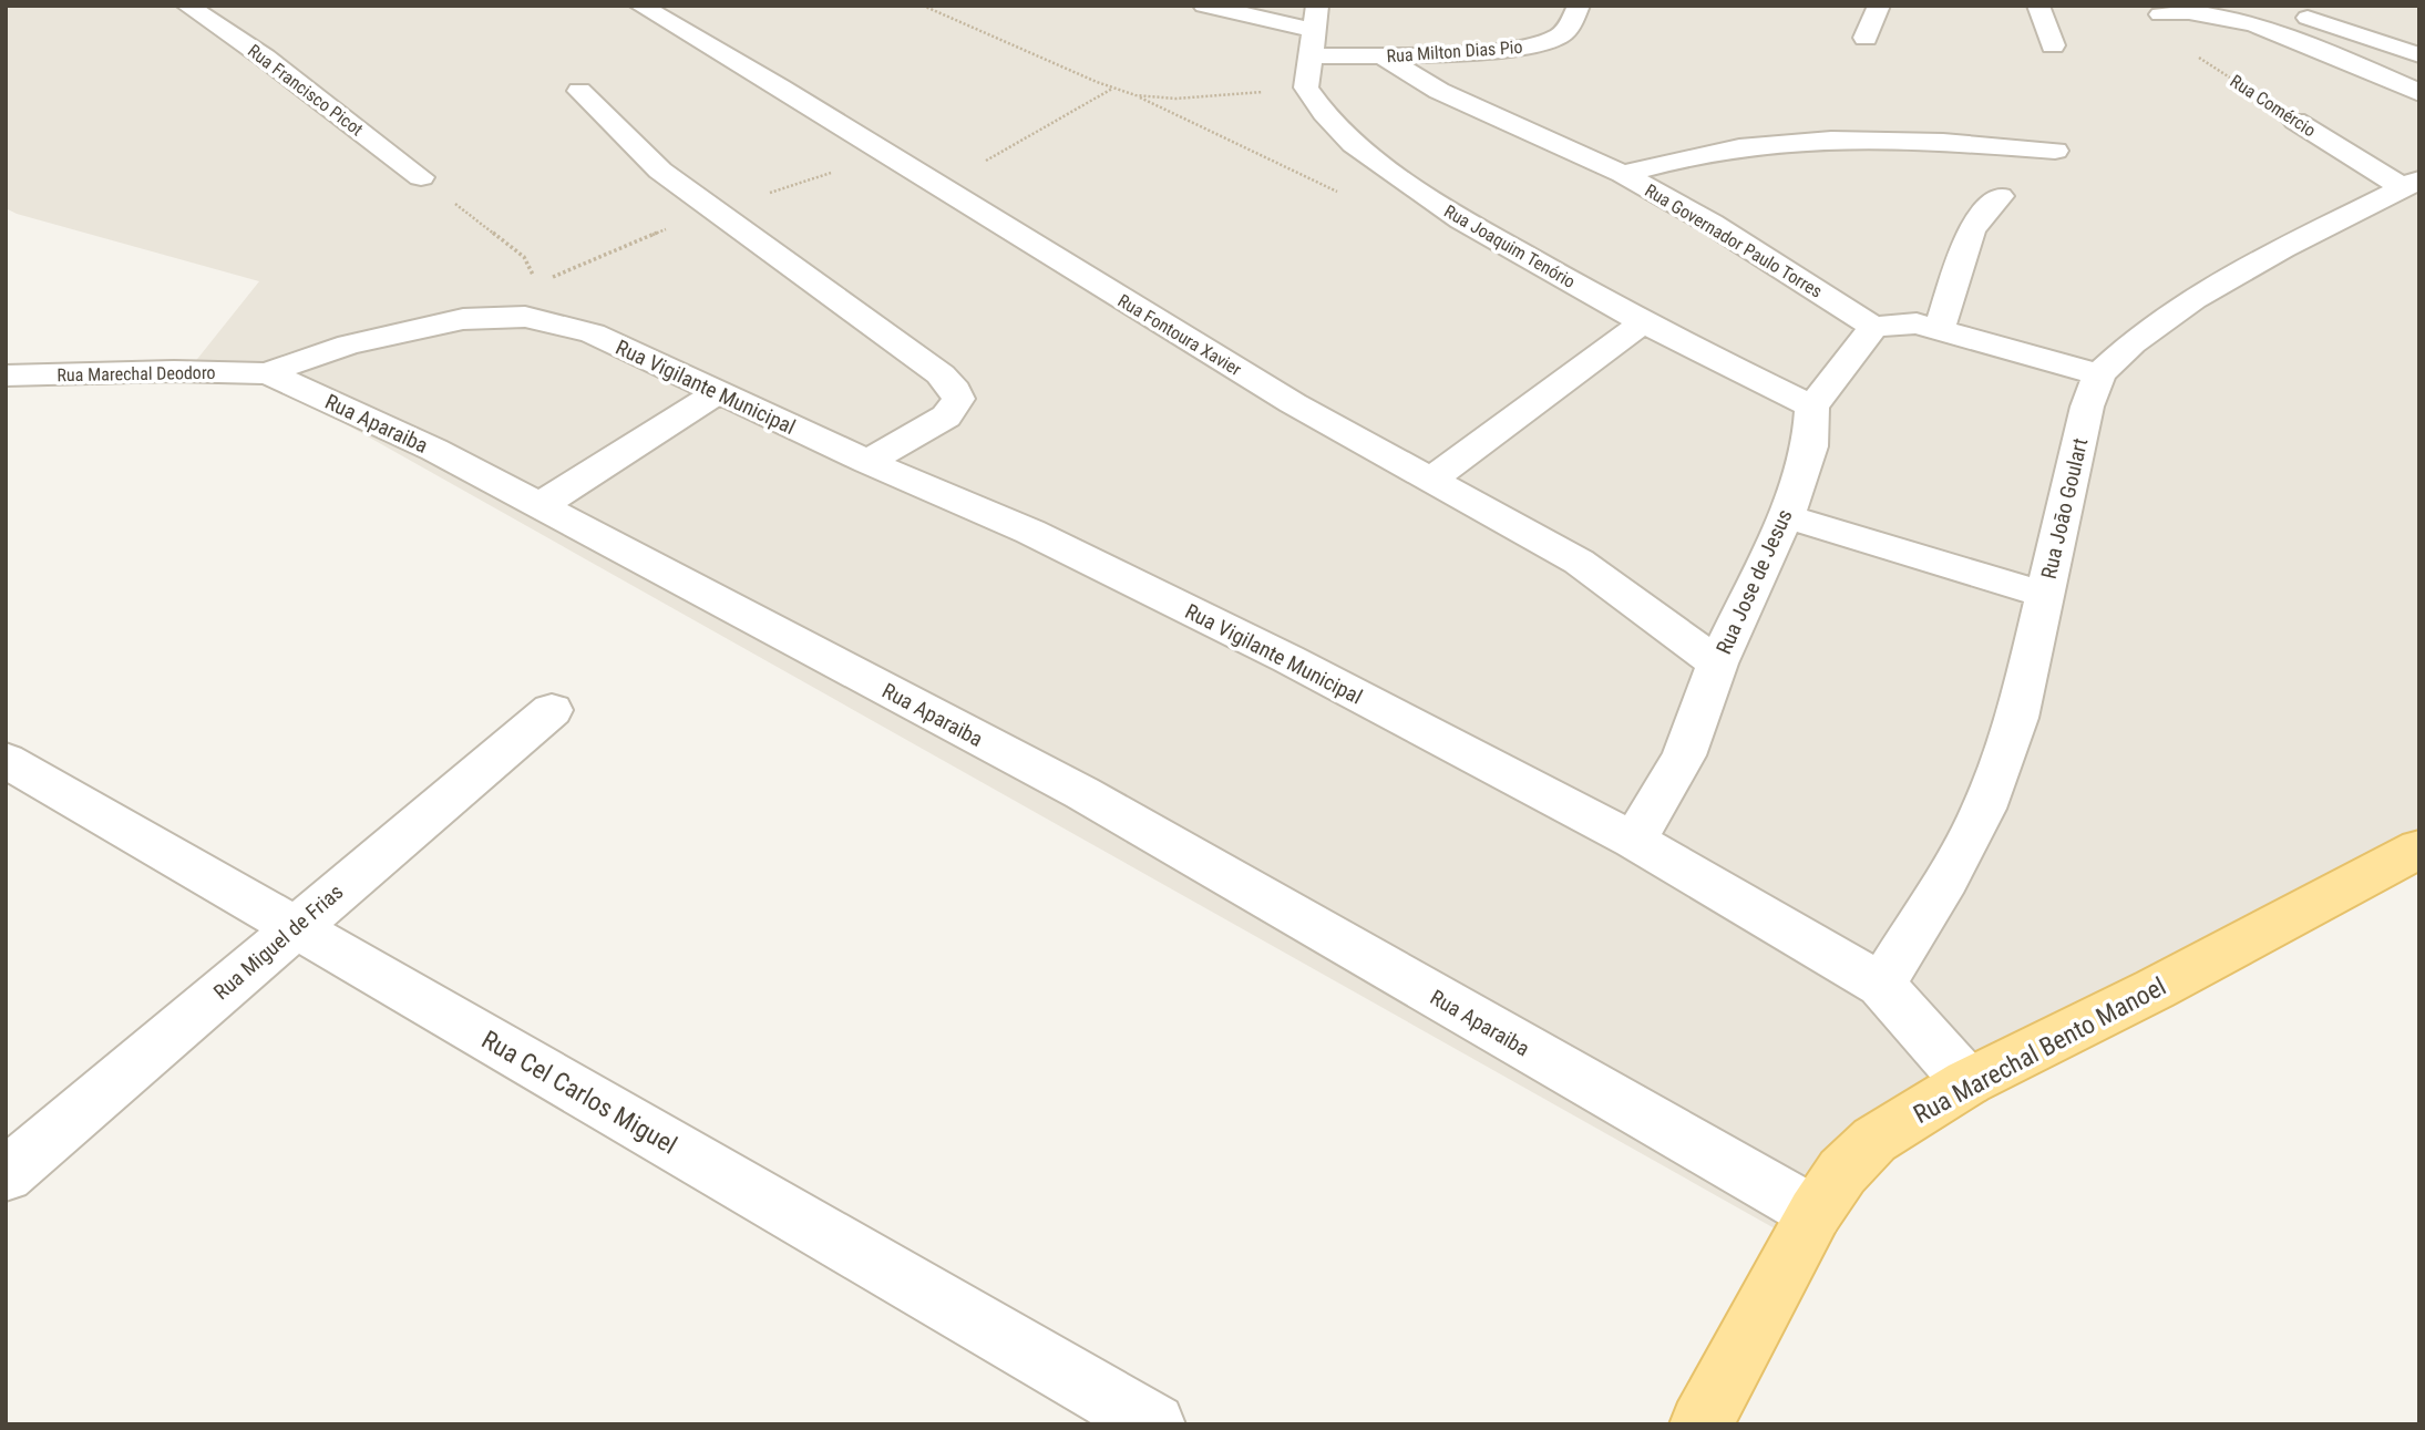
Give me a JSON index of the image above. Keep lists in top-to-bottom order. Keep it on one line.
{"streets":{"main road":["Rua Marechal Bento Manoel"],"street":["Rua Milton Dias Pio","Rua Francisco Picot","Rua Comércio","Rua Governador Paulo Torres","Rua Joaquim Tenório","Rua Fontoura Xavier","Rua Marechal Deodoro","Rua Vigilante Municipal","Rua Aparaiba","Rua Joāo Goulart","Rua Jose de Jesus","Rua Miguel de Frias","Rua Cel Carlos Miguel"]},"crossings":[["Rua Milton Dias Pio","Rua Governador Paulo Torres"],["Rua Comércio","Rua Joāo Goulart"],["Rua Joaquim Tenório","Rua Jose de Jesus"],["Rua Fontoura Xavier","Rua Jose de Jesus"],["Rua Marechal Deodoro","Rua Aparaiba"],["Rua Vigilante Municipal","Rua Joāo Goulart"],["Rua Vigilante Municipal","Rua Jose de Jesus"],["Rua Vigilante Municipal","Rua Marechal Bento Manoel"],["Rua Aparaiba","Rua Marechal Bento Manoel"],["Rua Miguel de Frias","Rua Cel Carlos Miguel"]]}
